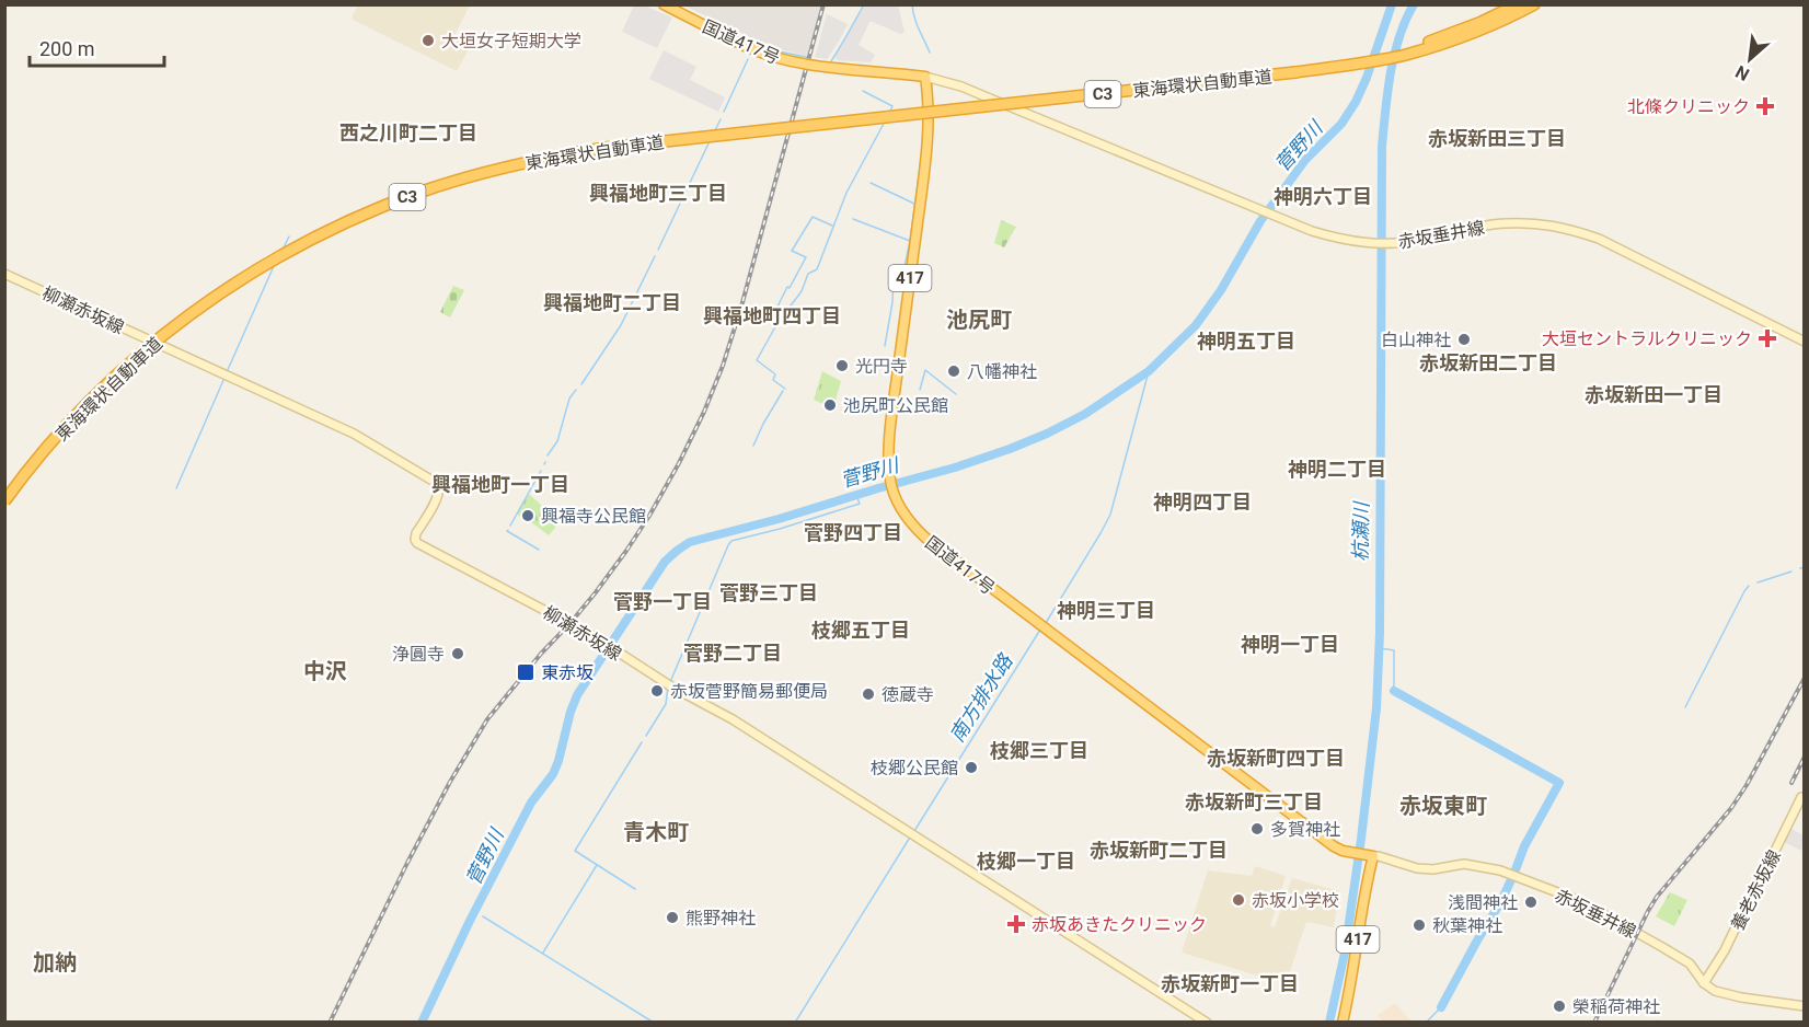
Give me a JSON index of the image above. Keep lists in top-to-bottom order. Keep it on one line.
{"streets":{"highway":["国道417号","東海環状自動車道","C3","417"],"main road":["赤坂垂井線","柳瀬赤坂線","養老赤坂線"]},"crossings":[["国道417号","赤坂垂井線"],["国道417号","417"],["赤坂垂井線","417"],["赤坂垂井線","養老赤坂線"]],"districts":["西之川町二丁目","赤坂新田三丁目","興福地町三丁目","神明六丁目","興福地町二丁目","興福地町四丁目","池尻町","神明五丁目","赤坂新田二丁目","赤坂新田一丁目","神明二丁目","興福地町一丁目","神明四丁目","菅野四丁目","菅野三丁目","菅野一丁目","神明三丁目","枝郷五丁目","神明一丁目","菅野二丁目","中沢","枝郷三丁目","赤坂新町四丁目","赤坂新町三丁目","赤坂東町","青木町","赤坂新町二丁目","枝郷一丁目","加納","赤坂新町一丁目"],"water":["菅野川","杭瀬川","南方排水路"],"places":{"other":["大垣女子短期大学","白山神社","光円寺","八幡神社","池尻町公民館","興福寺公民館","浄圓寺","赤坂菅野簡易郵便局","徳蔵寺","枝郷公民館","多賀神社","赤坂小学校","浅間神社","熊野神社","秋葉神社","榮稲荷神社"],"health":["北條クリニック","大垣セントラルクリニック","赤坂あきたクリニック"],"transit":["東赤坂"]},"scale_bar":"200 m","north":"bottom left"}
